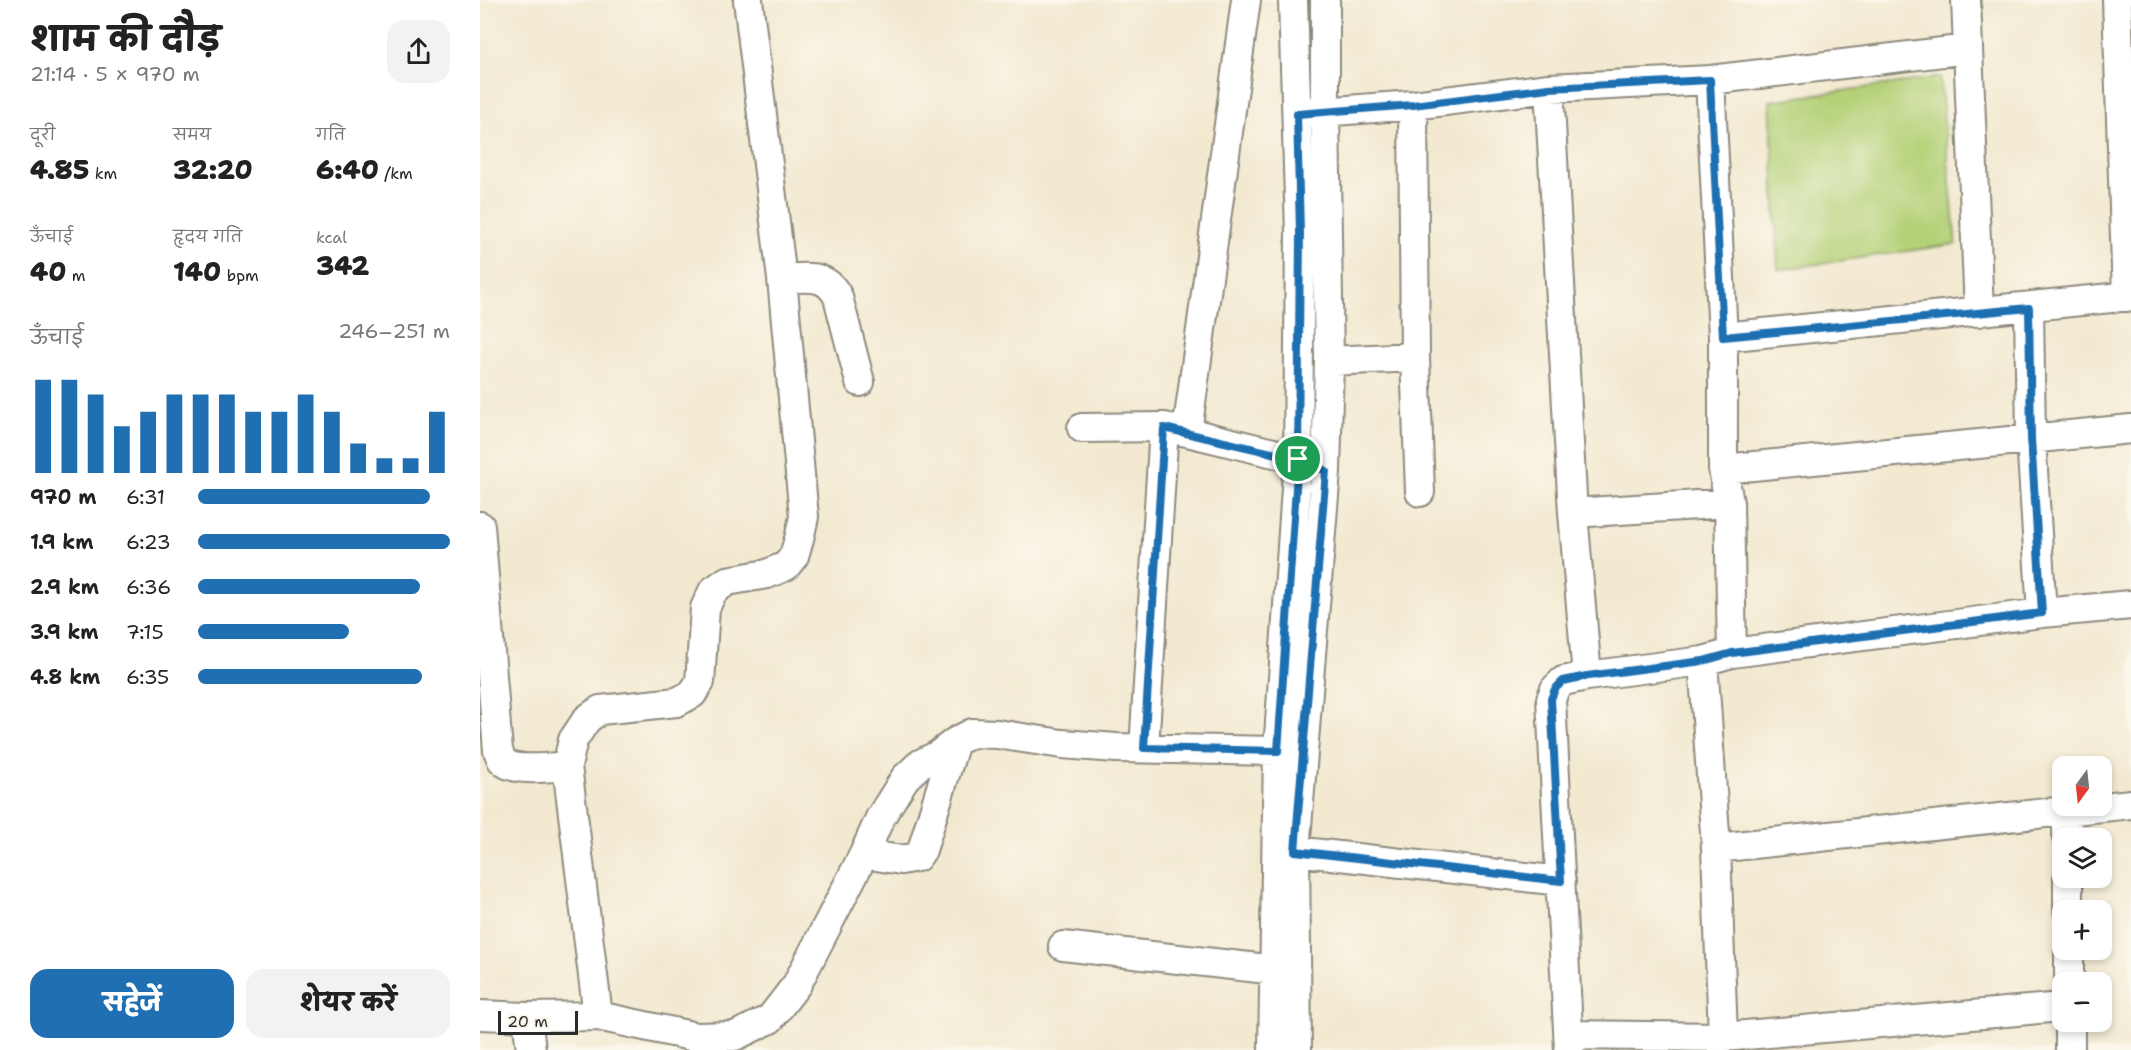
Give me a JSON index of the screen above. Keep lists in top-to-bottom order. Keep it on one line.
{"scale_bar":"20 m","north":"bottom","page":{"heading":["शाम की दौड़","21:14 · 5 × 970 m"],"stats":[["दूरी","4.85 km"],["समय","32:20"],["गति","6:40 /km"],["ऊँचाई","40 m"],["हृदय गति","140 bpm"],["kcal","342"]],"chart":["ऊँचाई","246–251 m"],"list":[{"name":"970 m","note":"6:31"},{"name":"1.9 km","note":"6:23"},{"name":"2.9 km","note":"6:36"},{"name":"3.9 km","note":"7:15"},{"name":"4.8 km","note":"6:35"}],"map_buttons":["+","−"],"buttons":["सहेजें","शेयर करें"],"scale":"20 m"}}
